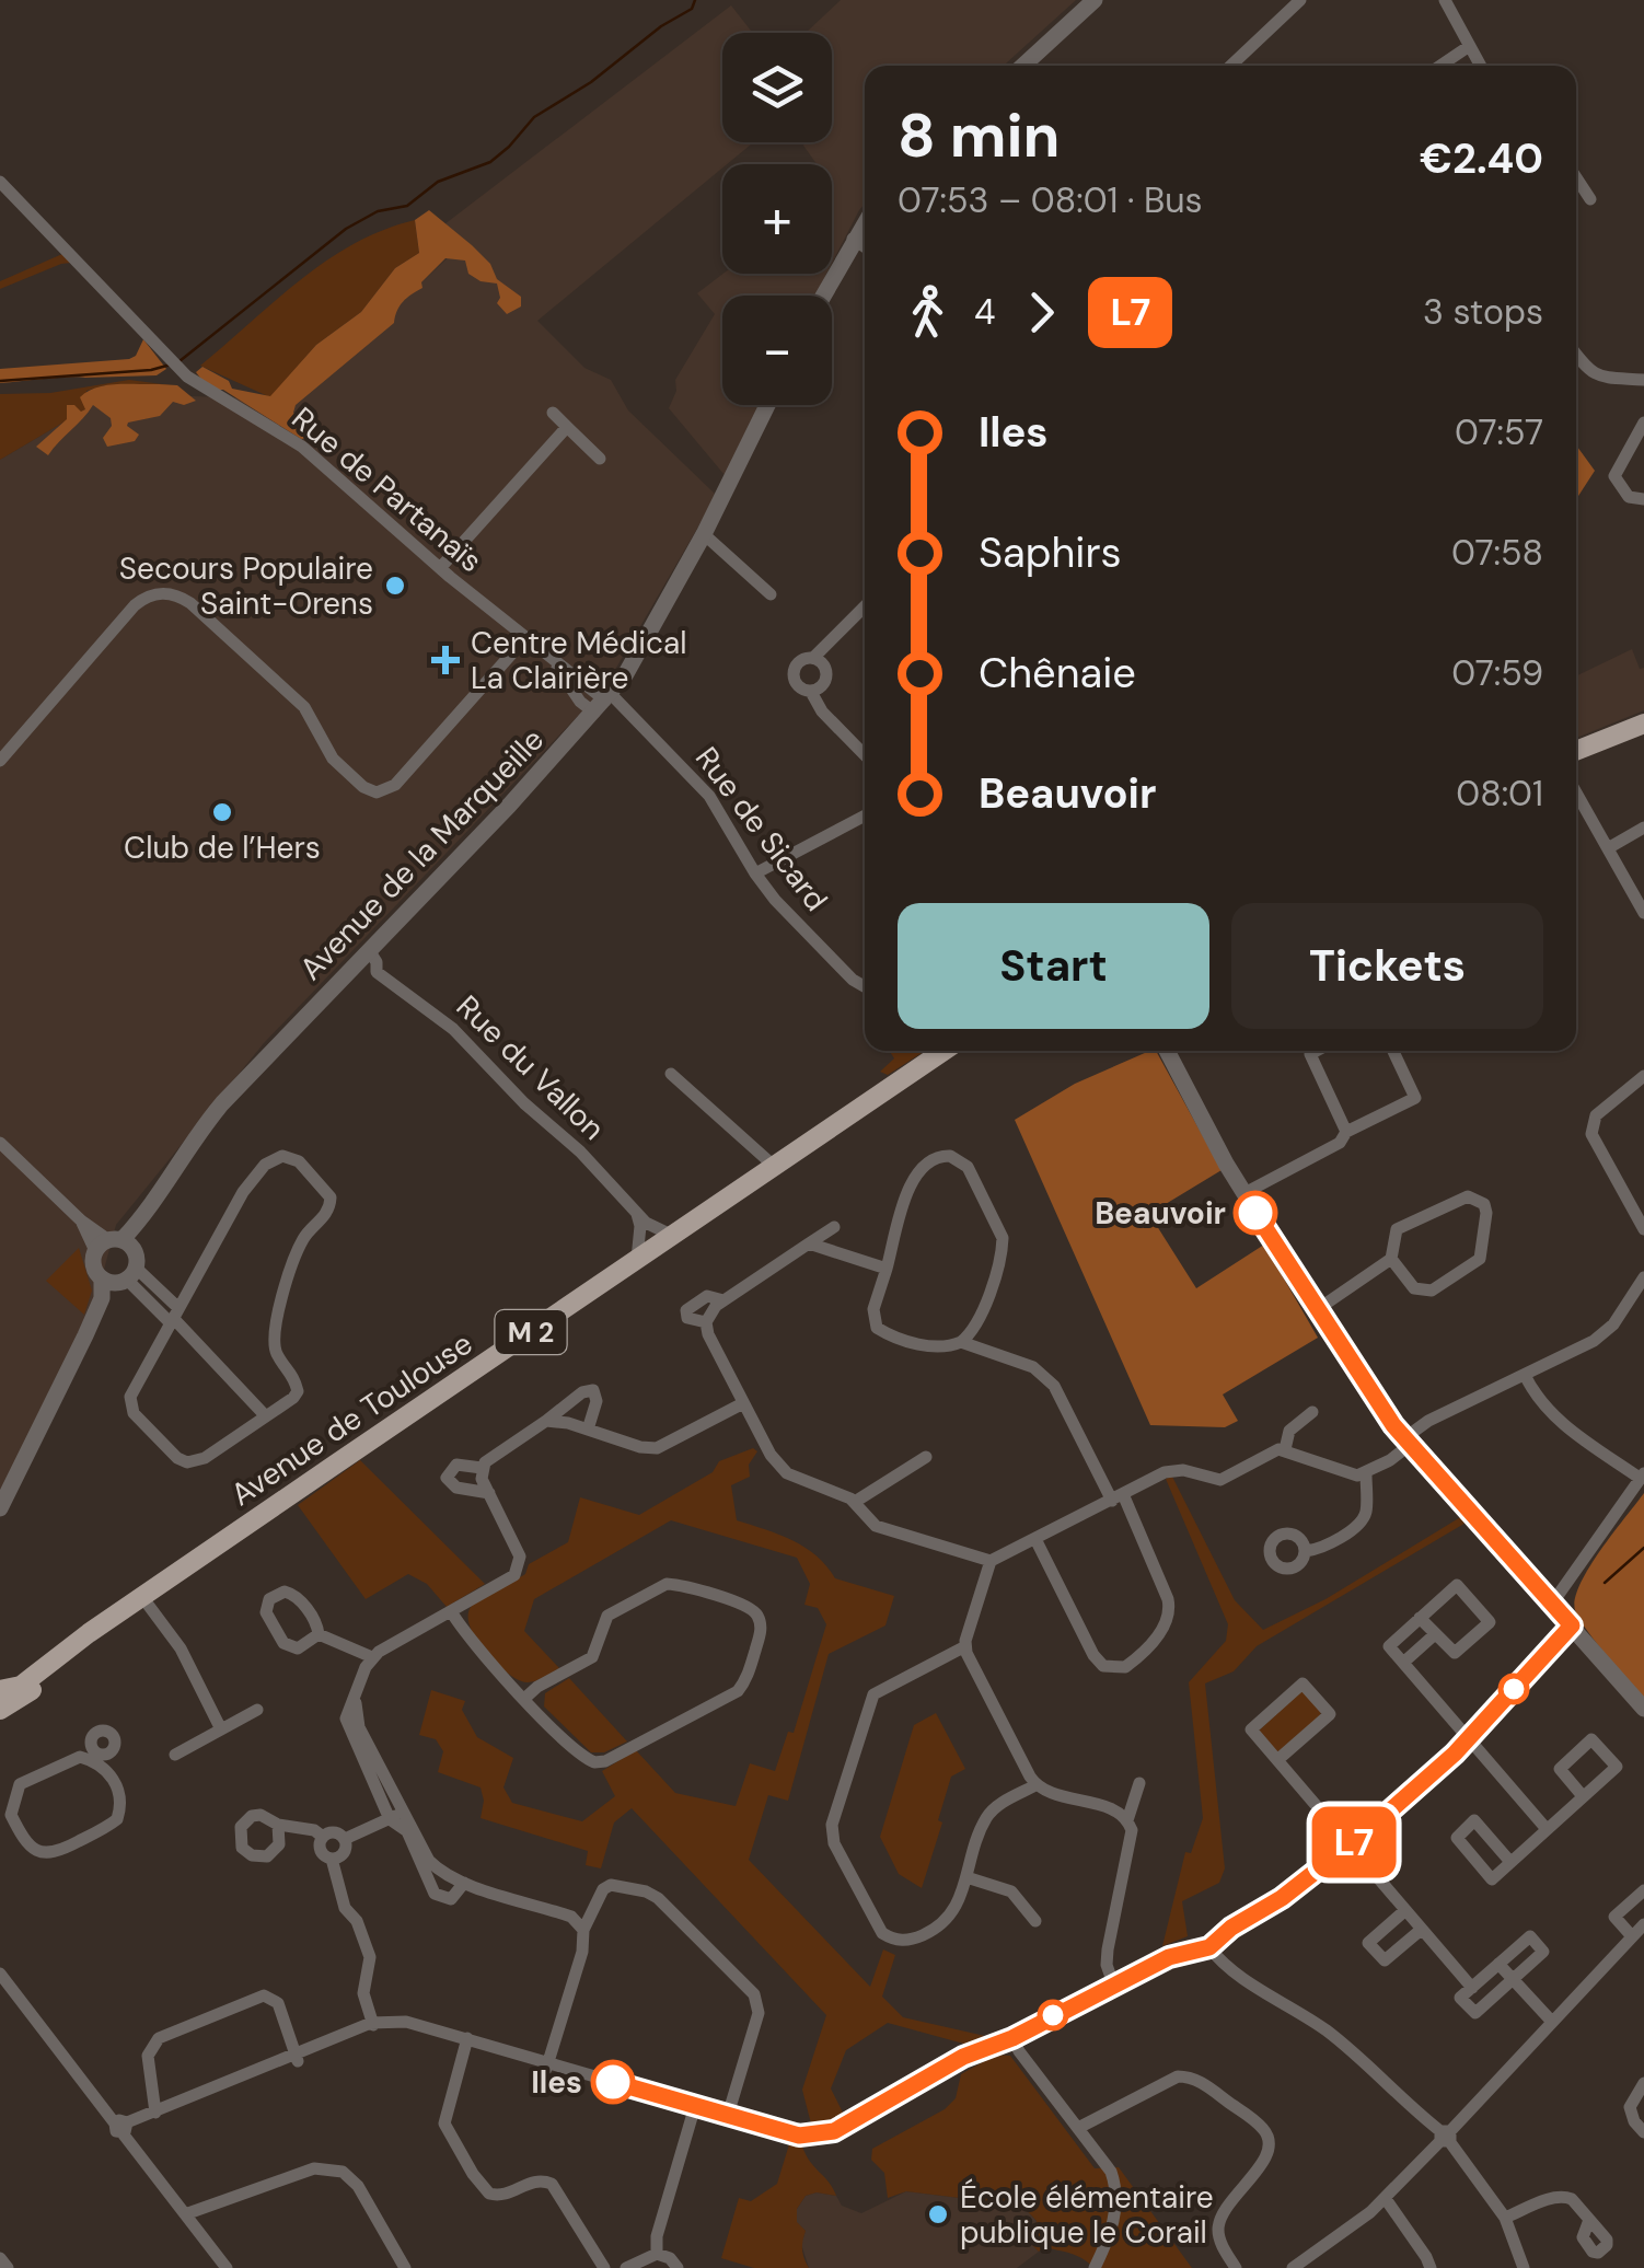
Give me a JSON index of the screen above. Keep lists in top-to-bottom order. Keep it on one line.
{"streets":{"main road":["M 2","Avenue de Toulouse"],"street":["Rue de Partanaïs","Rue de Sicard","Avenue de la Marqueille","Rue du Vallon"]},"crossings":[["Rue de Partanaïs","Rue de Sicard"],["Rue de Partanaïs","Avenue de la Marqueille"],["Rue de Sicard","Avenue de la Marqueille"],["Avenue de la Marqueille","Rue du Vallon"],["Rue du Vallon","Avenue de Toulouse"]],"places":{"other":["Secours Populaire Saint-Orens","Club de l’Hers","Beauvoir","Iles","École élémentaire publique le Corail"],"health":["Centre Médical La Clairière"]},"lines":["bus line L7"],"page":{"on_map":"L7","map_buttons":["+","−"],"heading":["8 min","07:53 – 08:01 · Bus","€2.40"],"legs":["4","L7","3 stops"],"list":[{"name":"Iles","value":"07:57"},{"name":"Saphirs","value":"07:58"},{"name":"Chênaie","value":"07:59"},{"name":"Beauvoir","value":"08:01"}],"buttons":["Start","Tickets"]}}
